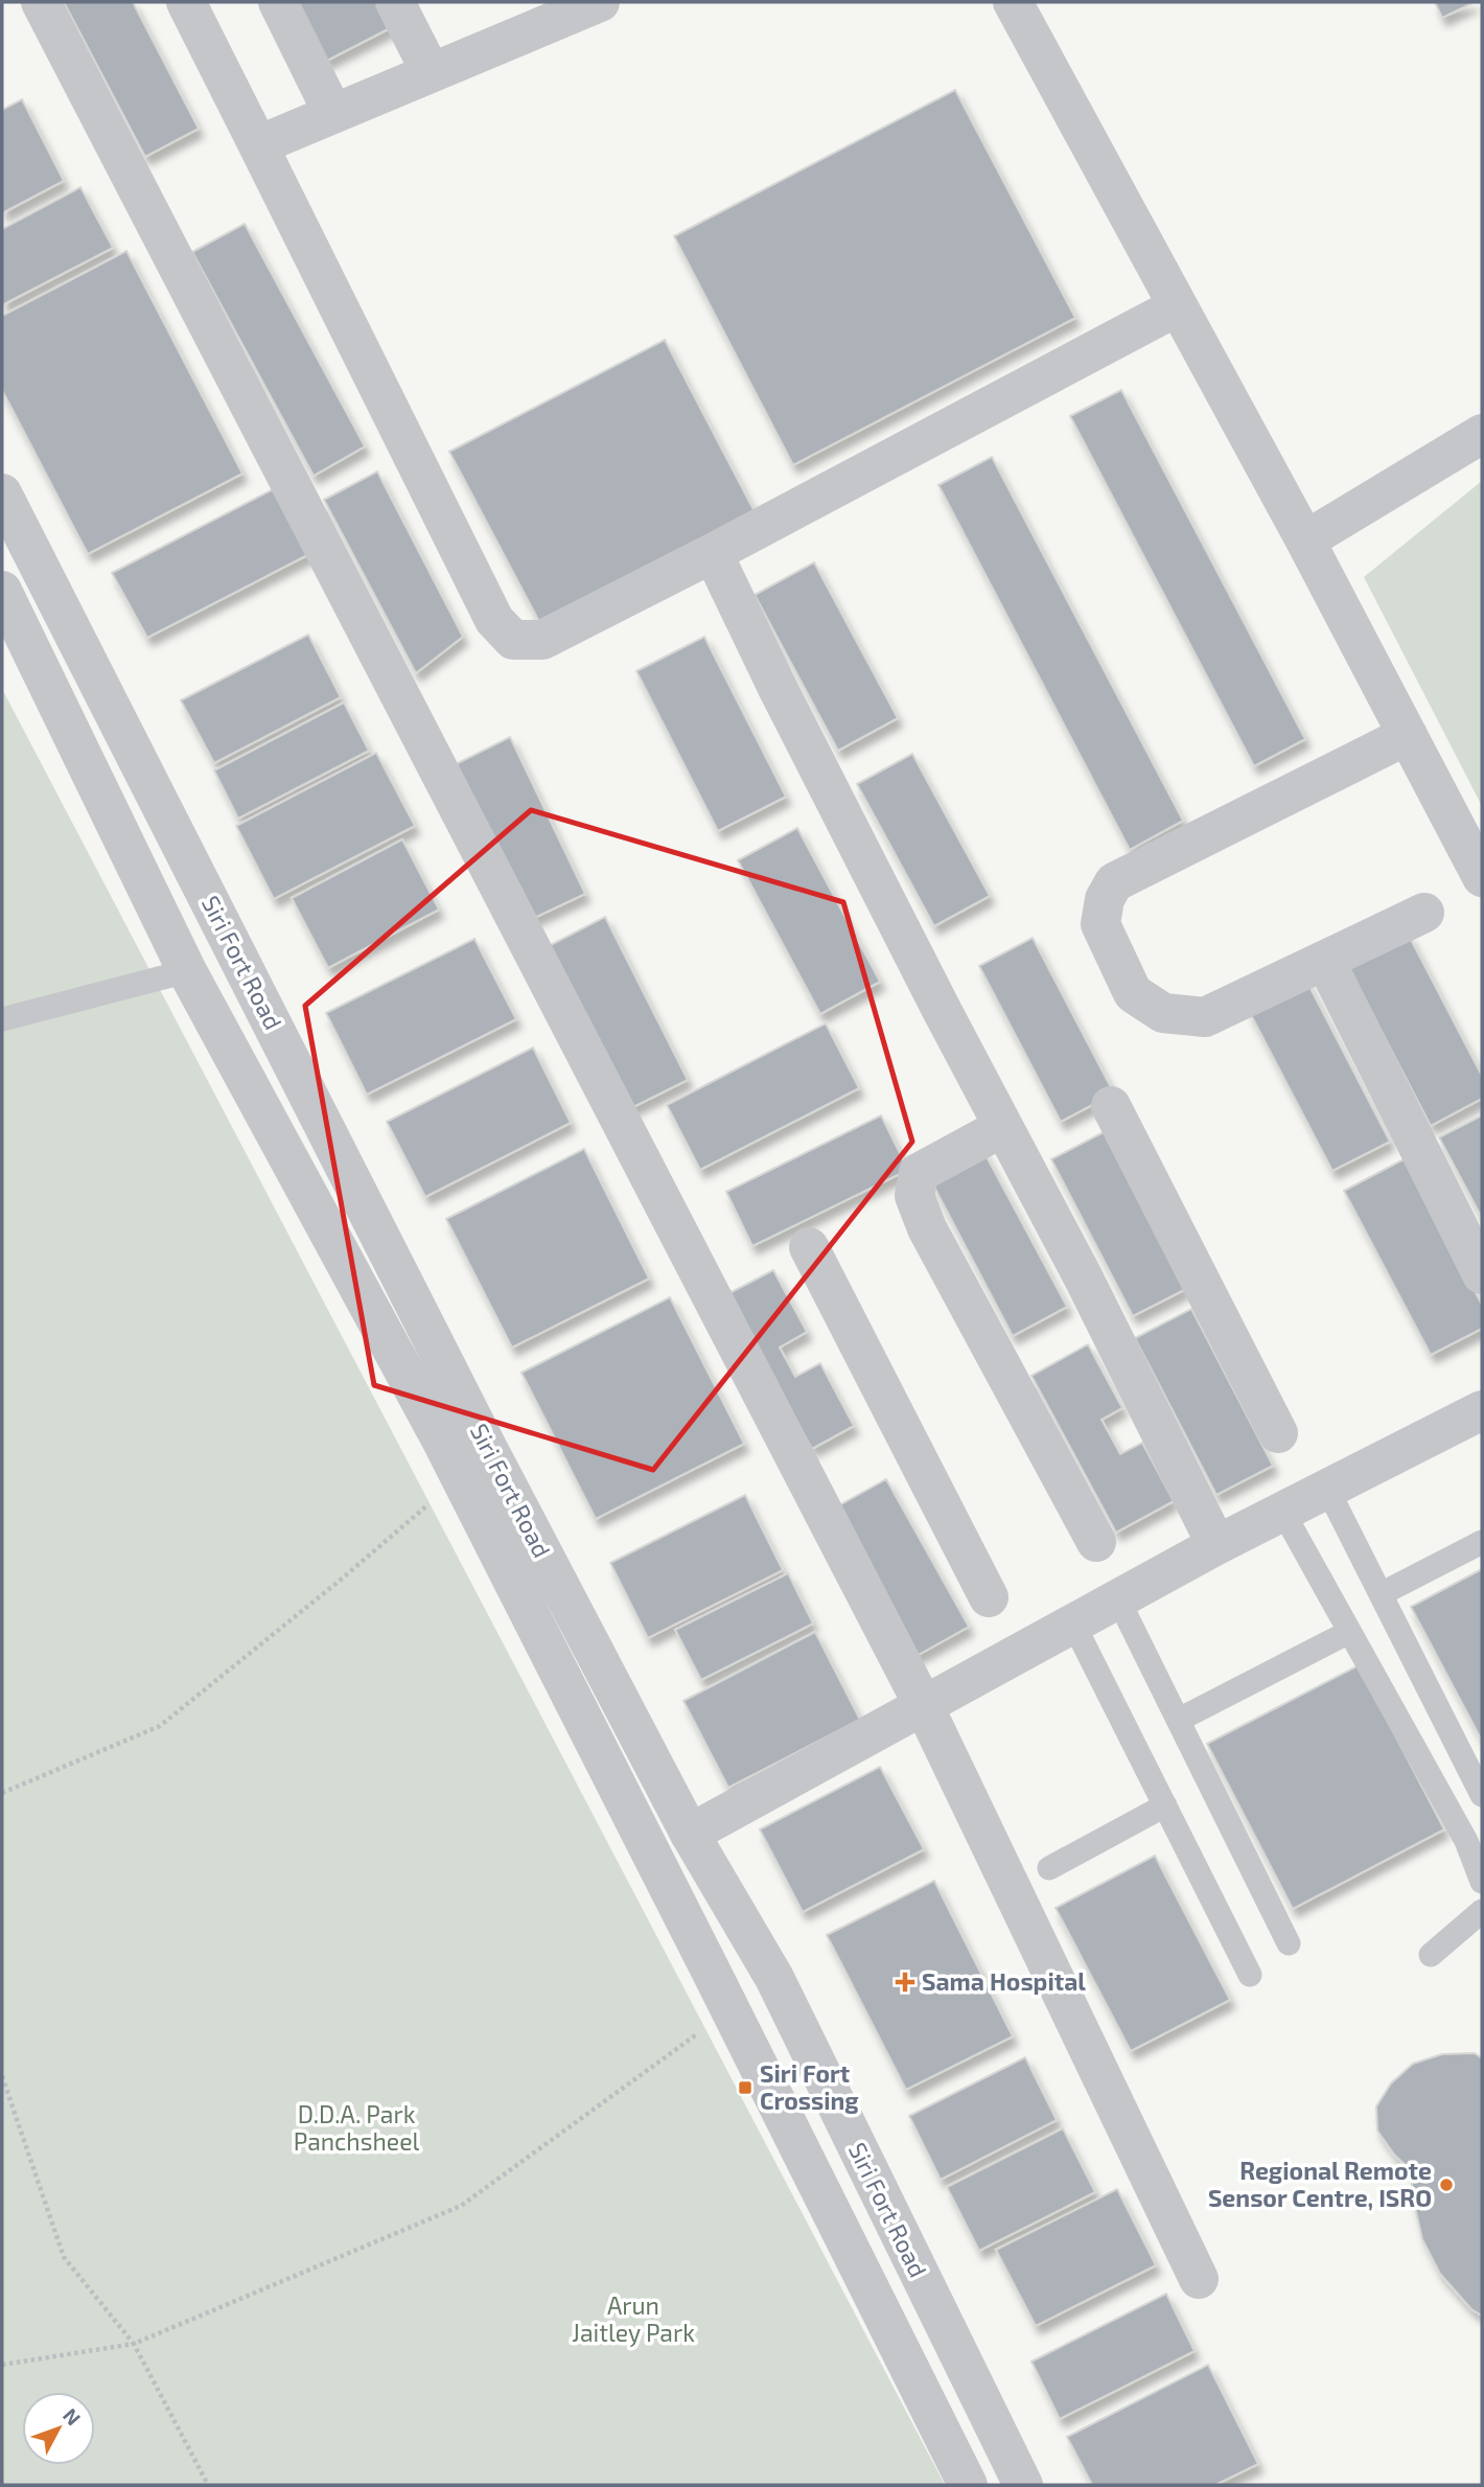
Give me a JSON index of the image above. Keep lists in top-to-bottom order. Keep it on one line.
{"streets":{"street":["Siri Fort Road"]},"parks":["D.D.A. Park Panchsheel","Arun Jaitley Park"],"places":{"health":["Sama Hospital"],"transit":["Siri Fort Crossing"],"other":["Regional Remote Sensor Centre, ISRO"]},"north":"top right"}
